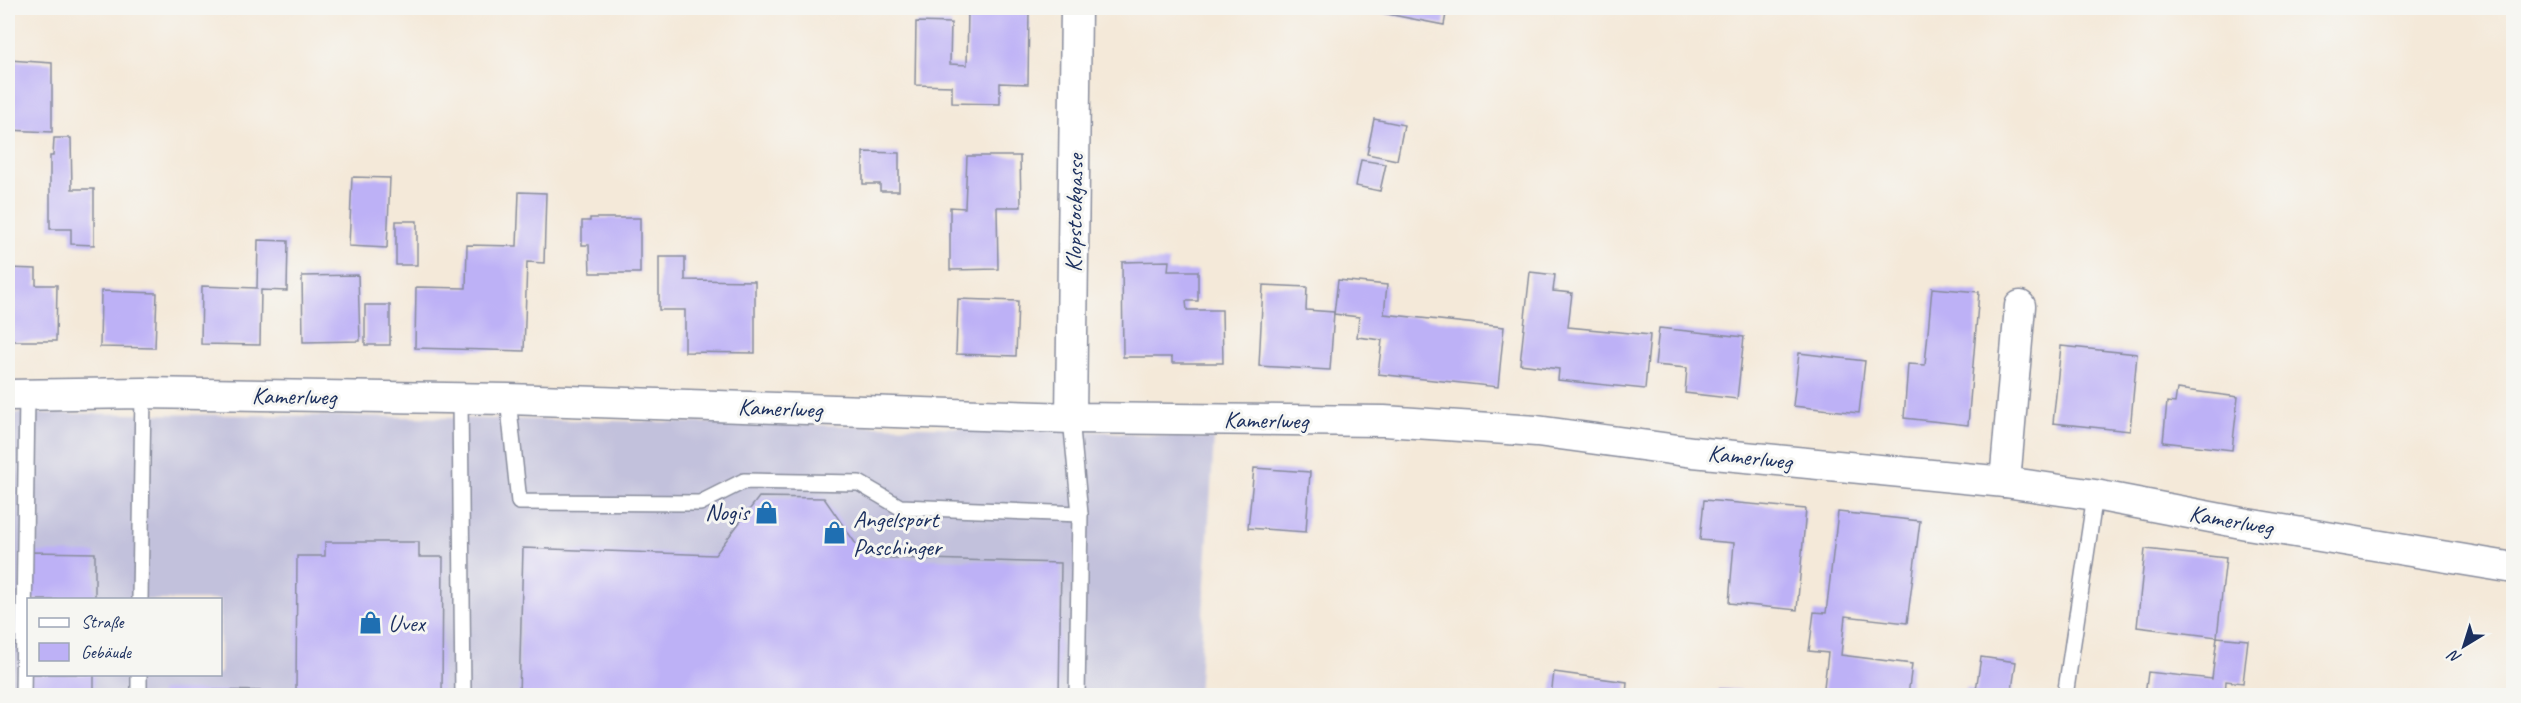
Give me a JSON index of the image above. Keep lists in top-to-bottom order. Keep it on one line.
{"streets":{"street":["Klopstockgasse","Kamerlweg"]},"crossings":[["Klopstockgasse","Kamerlweg"]],"places":{"shop":["Nogis","Angelsport Paschinger","Uvex"]},"legend":["Straße","Gebäude"],"north":"bottom left"}
